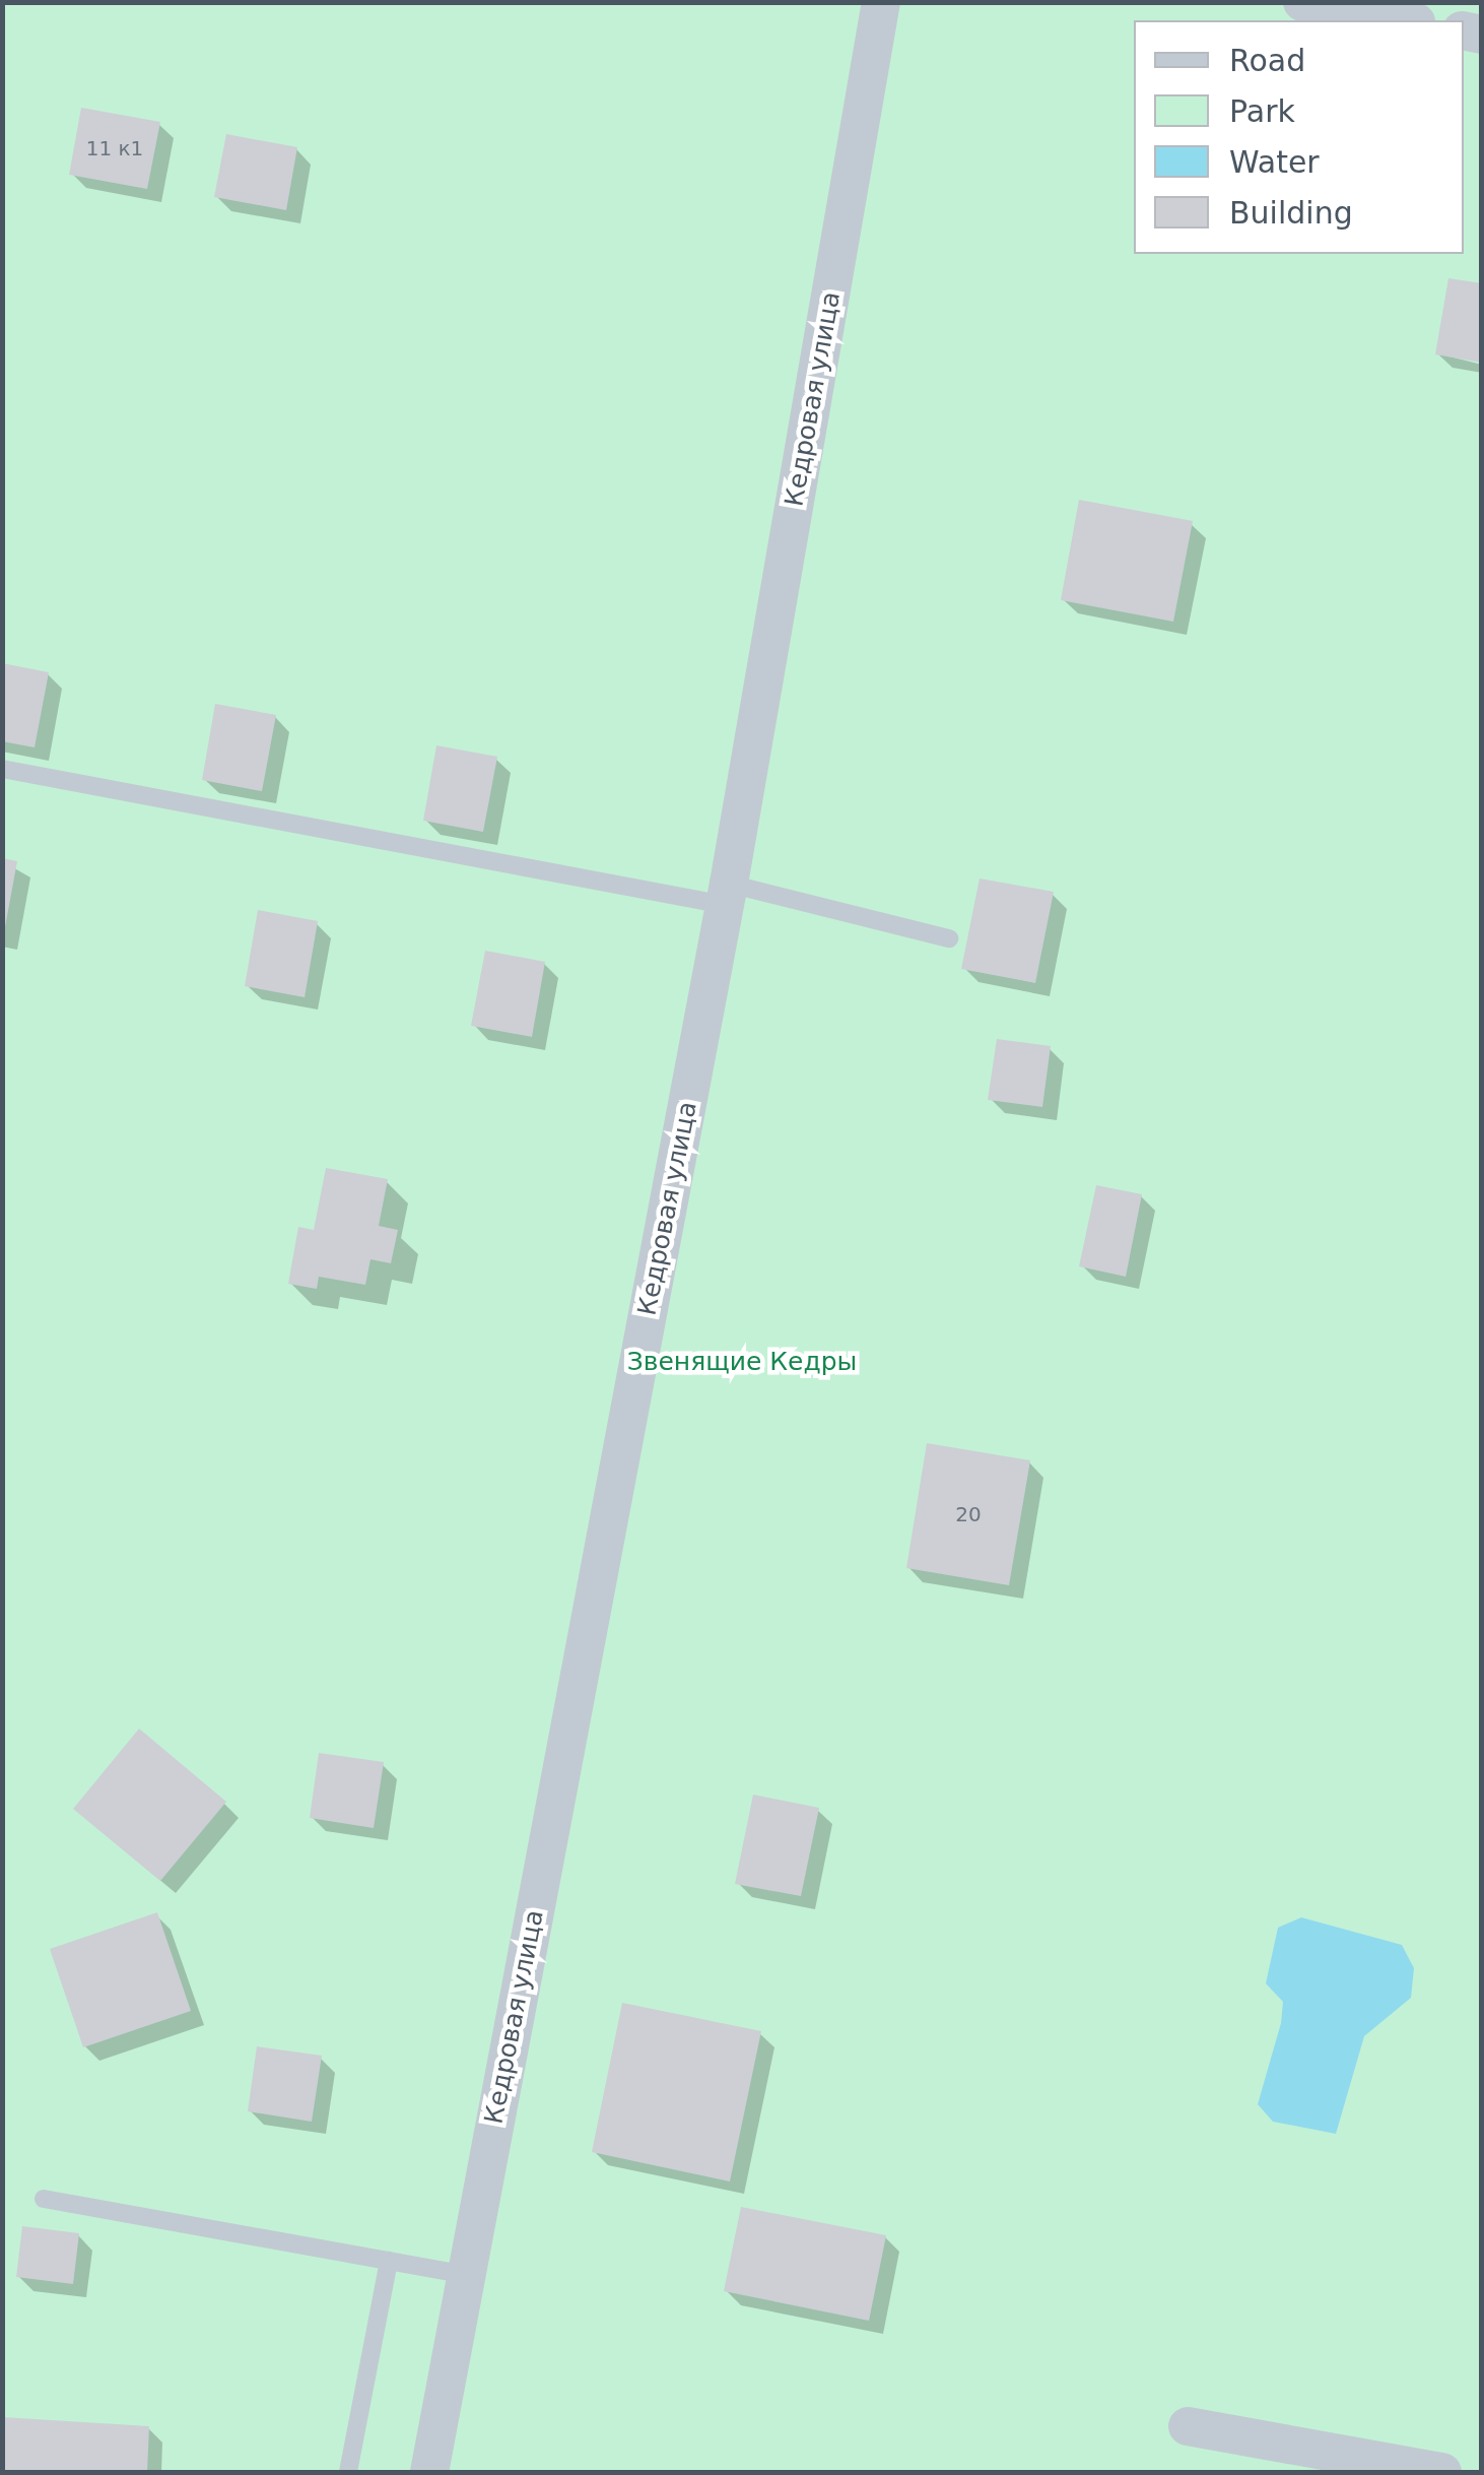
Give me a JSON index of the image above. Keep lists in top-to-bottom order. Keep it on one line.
{"streets":{"street":["Кедровая улица"]},"parks":["Звенящие Кедры"],"house_numbers":["11 к1","20"],"legend":["Road","Park","Water","Building"]}
